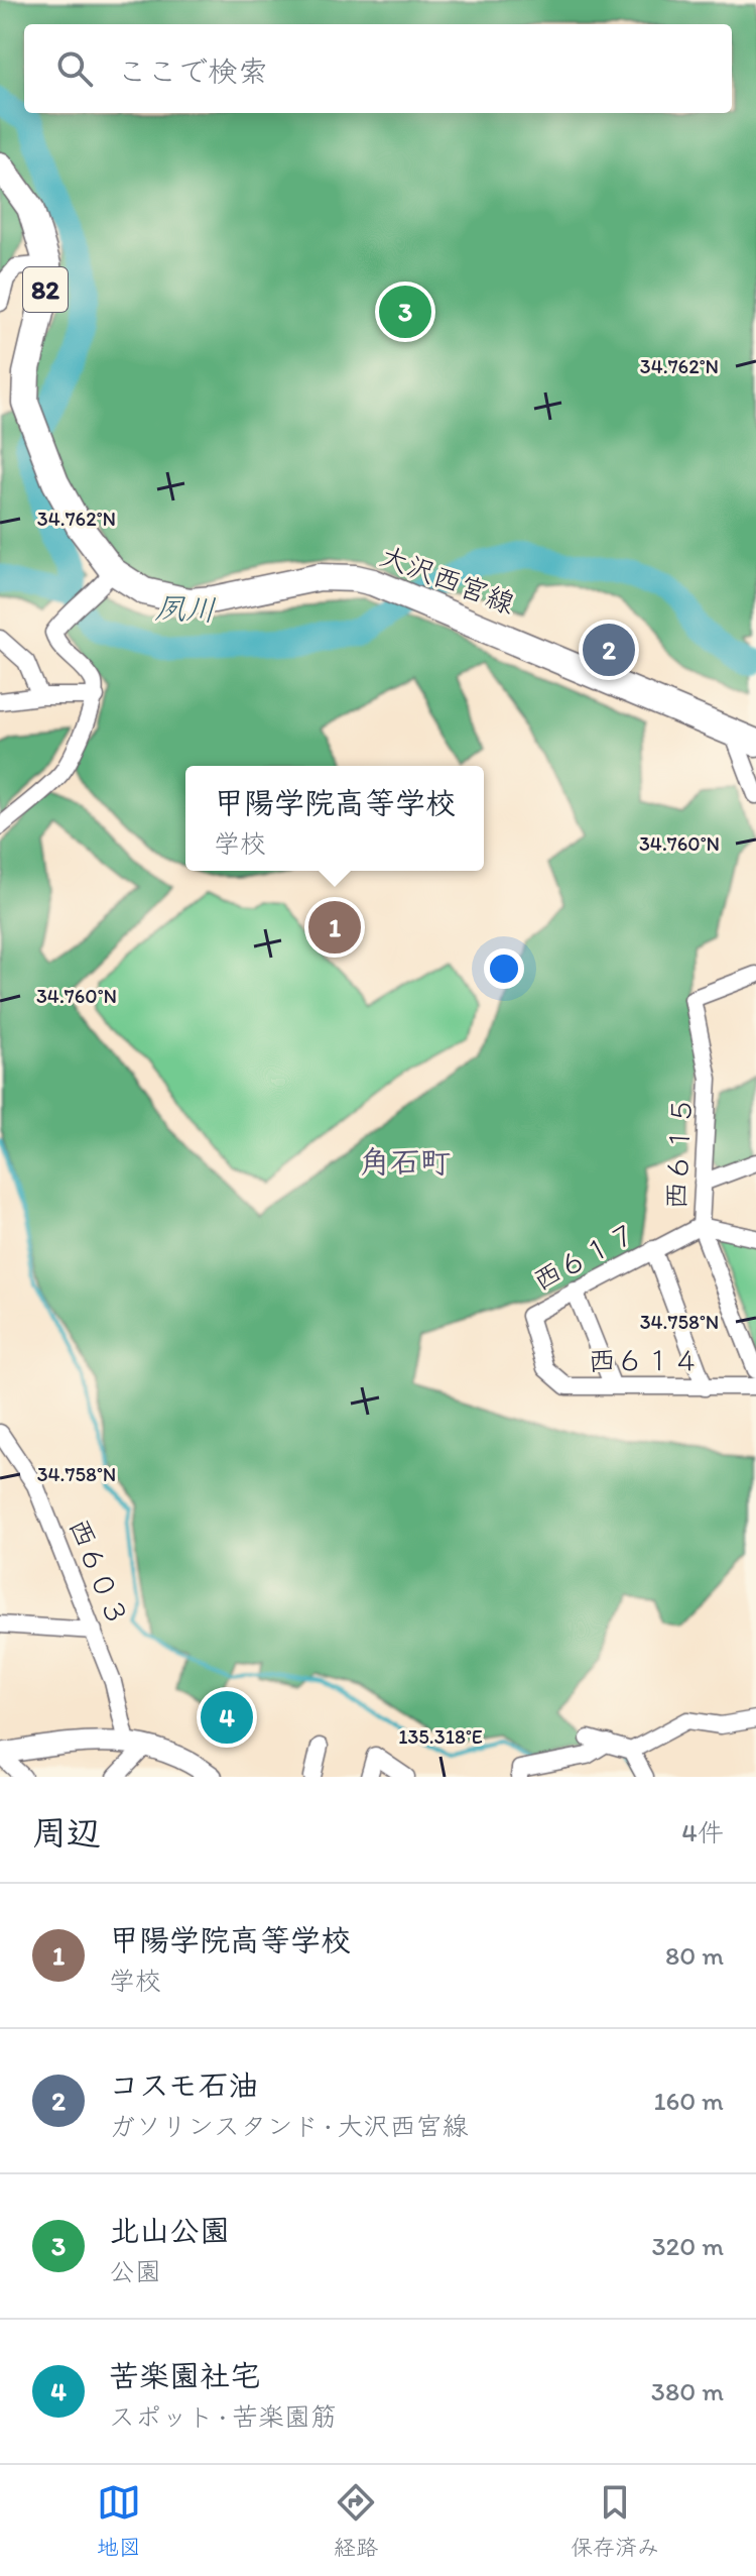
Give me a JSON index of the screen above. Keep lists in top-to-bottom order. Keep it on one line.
{"streets":{"main road":["82","大沢西宮線"],"street":["西６１５","西６１７","西６１４","西６０３"]},"crossings":[["西６１５","西６１７"],["西６１７","西６１４"]],"districts":["角石町"],"water":["夙川"],"page":{"search":"ここで検索","pins":["3","2","1","4"],"popup":["甲陽学院高等学校","学校"],"heading":["周辺","4件"],"list":[{"mark":"1","name":"甲陽学院高等学校","note":"学校","value":"80 m"},{"mark":"2","name":"コスモ石油","note":"ガソリンスタンド · 大沢西宮線","value":"160 m"},{"mark":"3","name":"北山公園","note":"公園","value":"320 m"},{"mark":"4","name":"苦楽園社宅","note":"スポット · 苦楽園筋","value":"380 m"}],"nav":["地図","経路","保存済み"]},"coordinates":["34.762°N","34.760°N","34.758°N","135.318°E"]}
